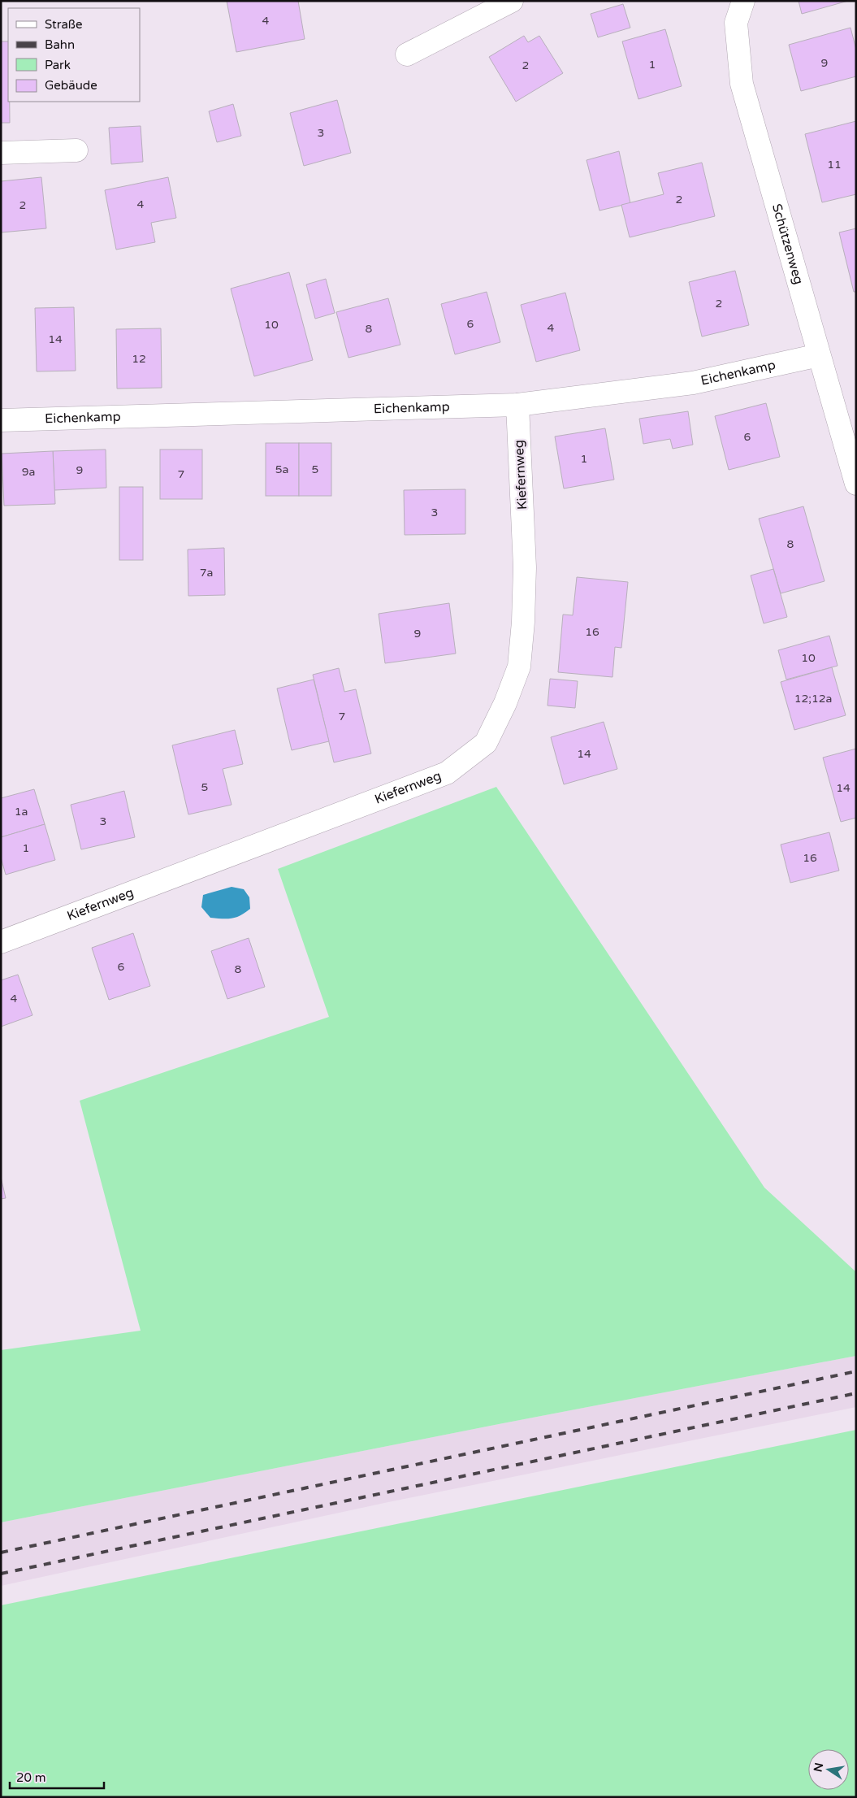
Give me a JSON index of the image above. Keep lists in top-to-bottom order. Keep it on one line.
{"streets":{"street":["Schützenweg","Eichenkamp","Kiefernweg"]},"crossings":[["Schützenweg","Eichenkamp"],["Eichenkamp","Kiefernweg"]],"house_numbers":["4","9","1","2","3","11","2","4","2","2","6","10","4","8","14","12","6","1","5a","5","9","9a","7","3","8","7a","16","9","10","12;12a","7","14","5","14","1a","3","1","16","6","8","4"],"legend":["Straße","Bahn","Park","Gebäude"],"scale_bar":"20 m","north":"left"}
